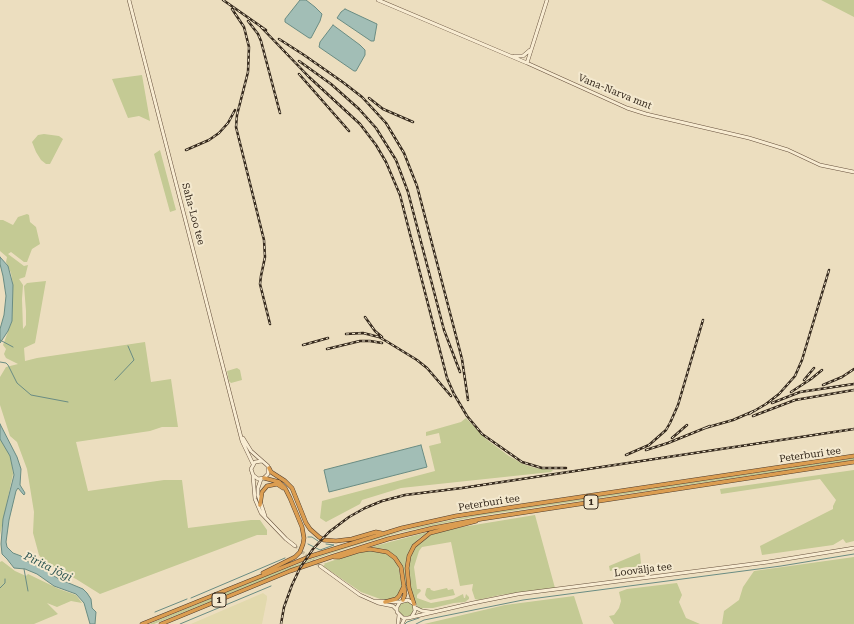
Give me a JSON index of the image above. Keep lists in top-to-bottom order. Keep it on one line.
{"streets":{"highway":["Peterburi tee","1"],"main road":["Vana-Narva mnt","Saha-Loo tee","Loovälja tee"]},"water":["Pirita jõgi"]}
